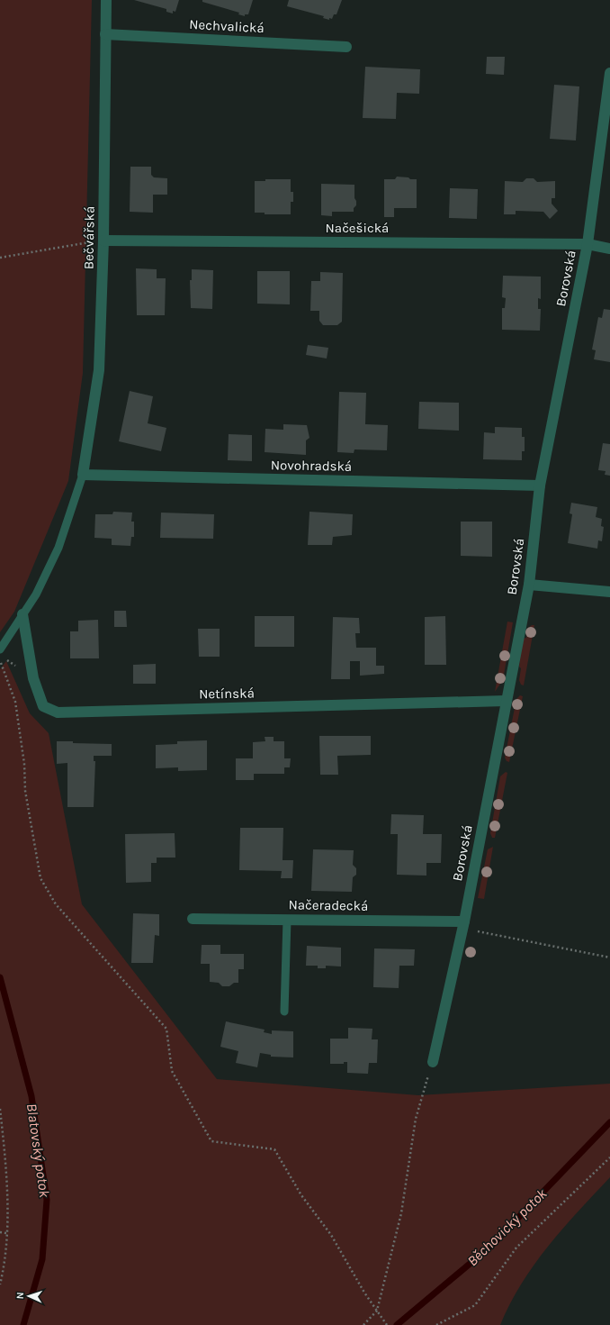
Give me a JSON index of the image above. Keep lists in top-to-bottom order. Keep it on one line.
{"streets":{"street":["Nechvalická","Načešická","Bečvářská","Borovská","Novohradská","Netínská","Načeradecká"]},"crossings":[["Nechvalická","Bečvářská"],["Načešická","Bečvářská"],["Načešická","Borovská"],["Bečvářská","Novohradská"],["Borovská","Novohradská"],["Borovská","Netínská"],["Borovská","Načeradecká"]],"water":["Blatovský potok","Běchovický potok"],"north":"left"}
